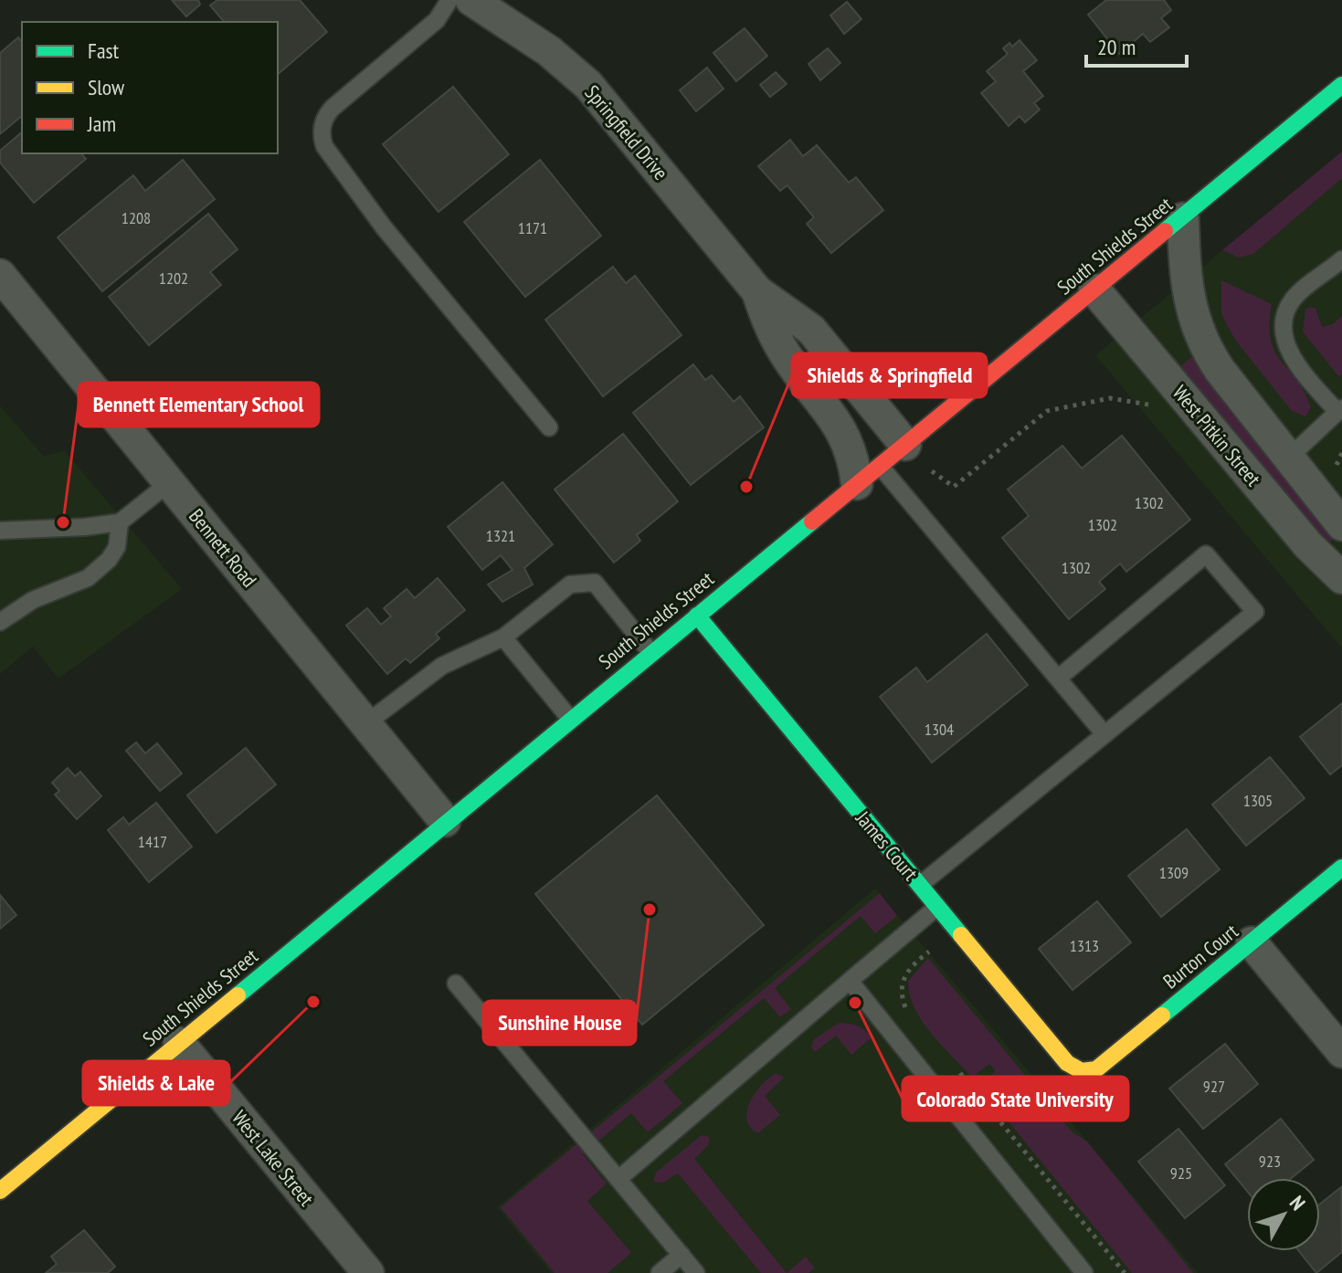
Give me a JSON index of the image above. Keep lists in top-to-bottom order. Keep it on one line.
{"streets":{"main road":["South Shields Street","James Court","Burton Court"],"street":["Springfield Drive","West Pitkin Street","Bennett Road","West Lake Street"]},"crossings":[["Springfield Drive","South Shields Street"],["South Shields Street","West Pitkin Street"],["South Shields Street","Bennett Road"],["South Shields Street","James Court"],["South Shields Street","West Lake Street"],["James Court","Burton Court"]],"places":["Shields & Springfield","Bennett Elementary School","Sunshine House","Shields & Lake","Colorado State University"],"house_numbers":["1208","1171","1202","1302","1302","1321","1302","1304","1305","1417","1309","1313","927","923","925"],"legend":["Fast","Slow","Jam"],"scale_bar":"20 m","north":"top right"}
